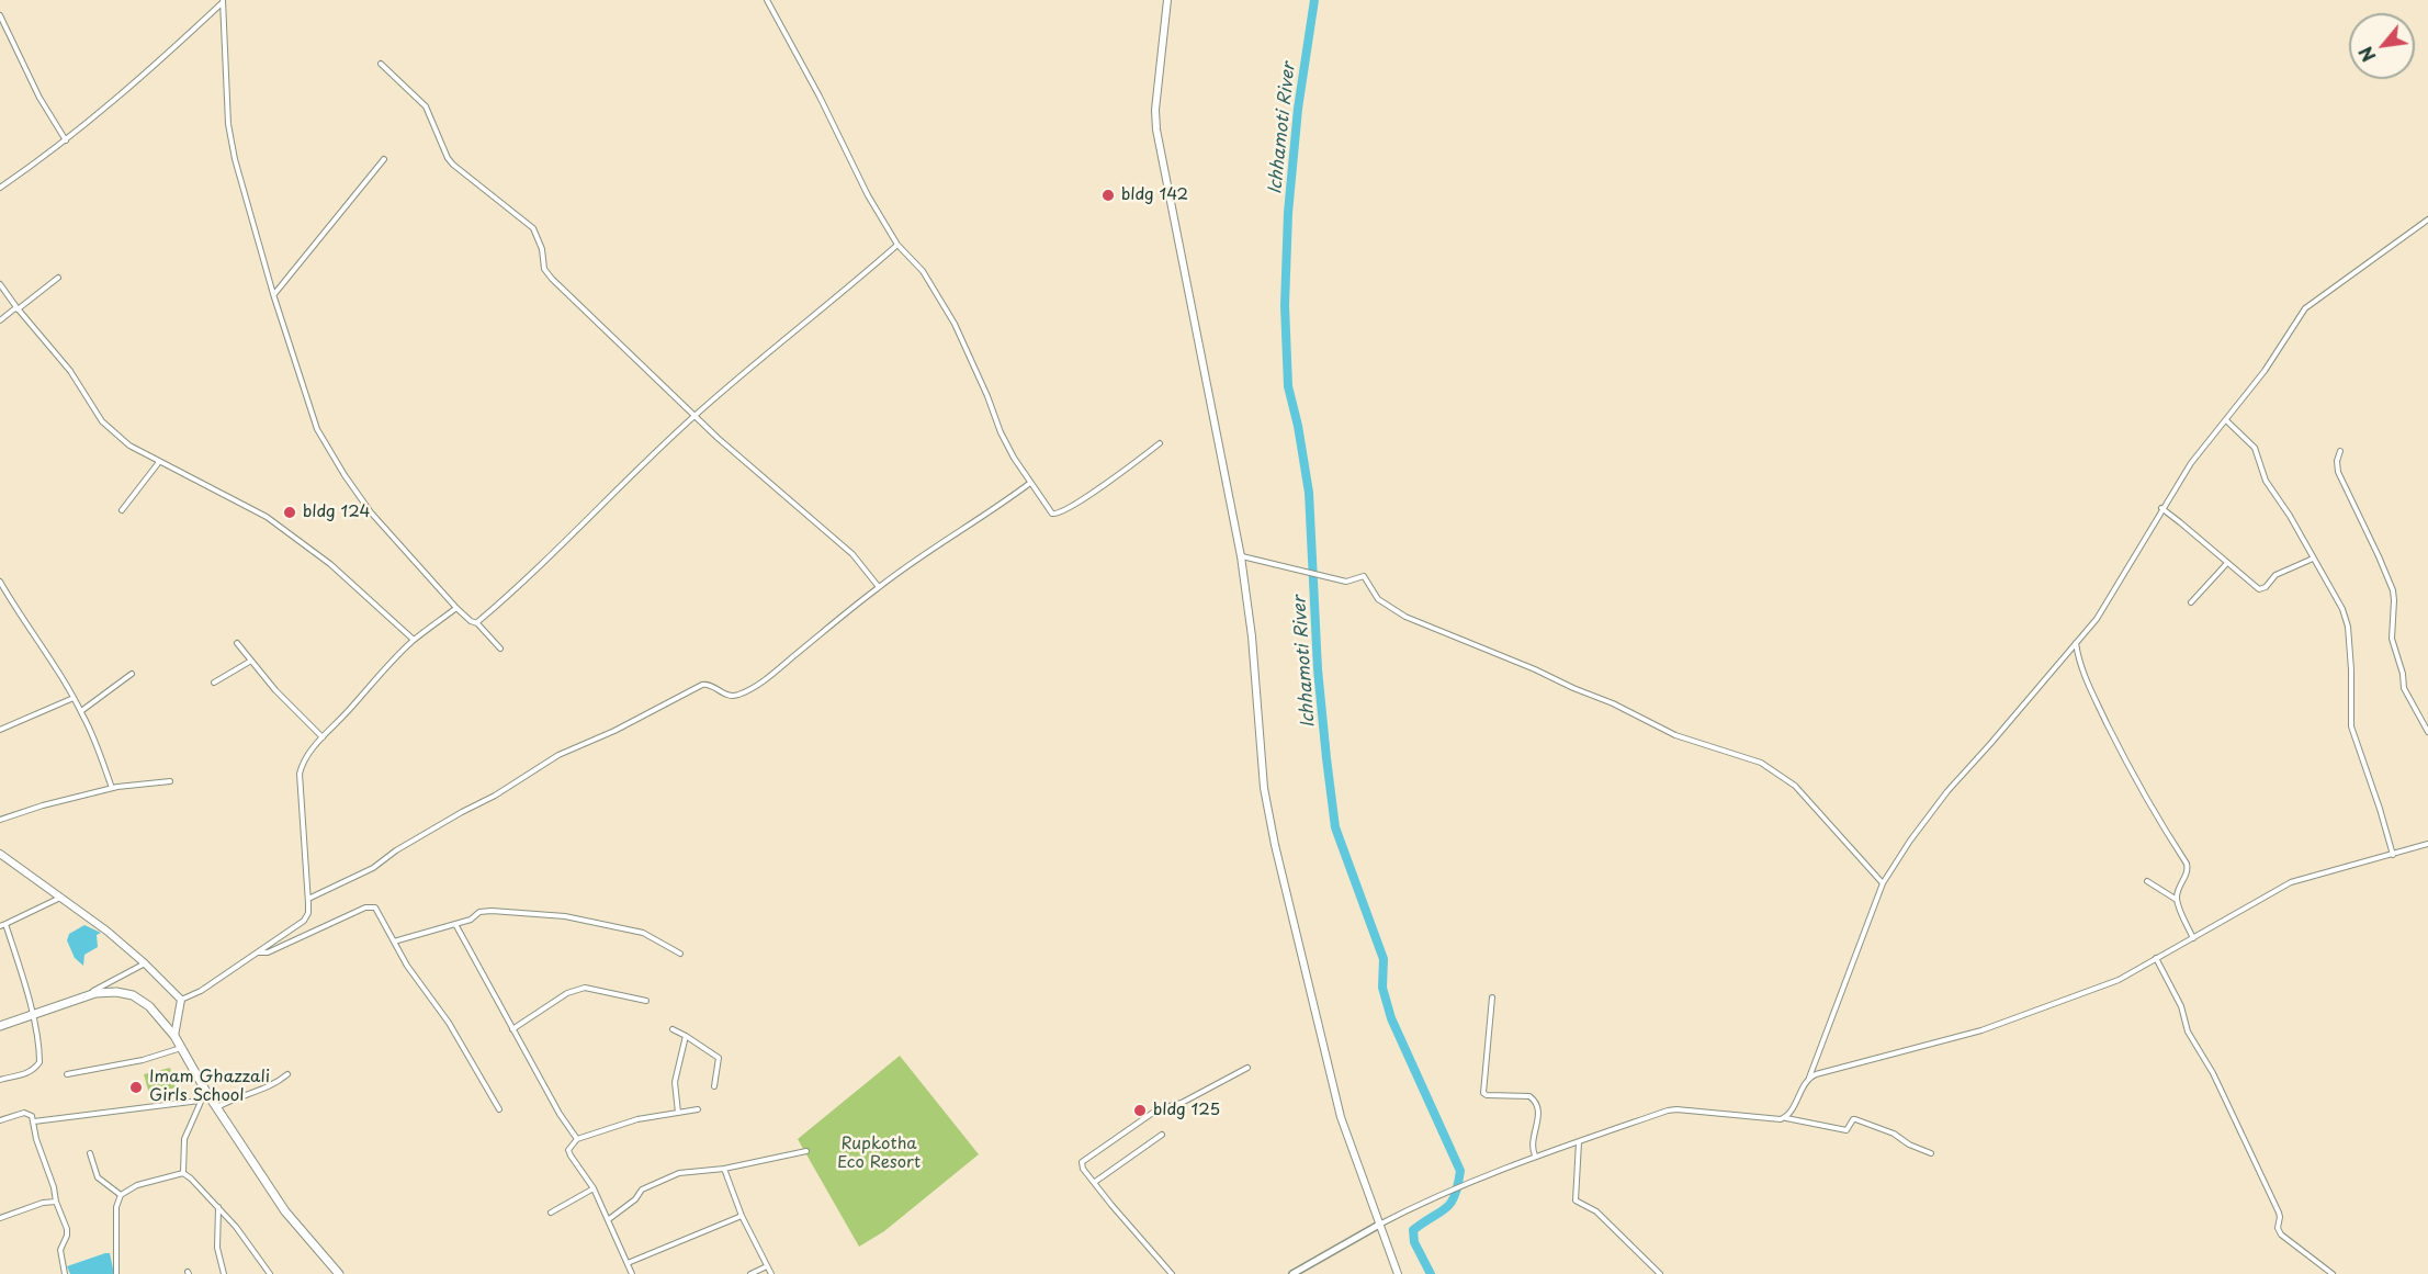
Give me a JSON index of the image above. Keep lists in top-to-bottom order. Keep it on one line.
{"water":["Ichhamoti River"],"parks":["Rupkotha Eco Resort"],"places":["bldg 142","bldg 124","Imam Ghazzali Girls School","bldg 125"],"north":"bottom left"}
